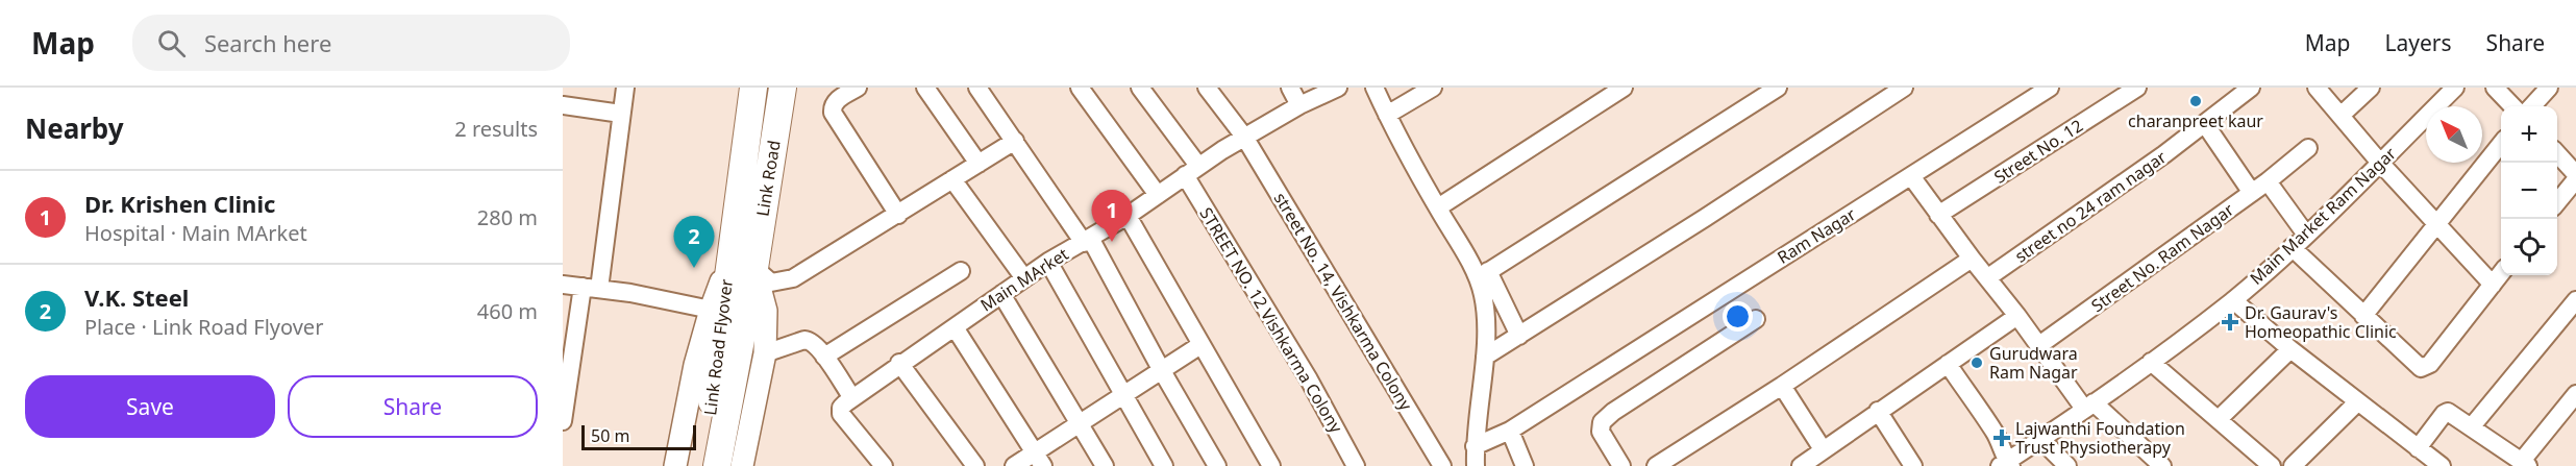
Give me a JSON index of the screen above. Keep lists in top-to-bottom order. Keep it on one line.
{"streets":{"main road":["Link Road","Link Road Flyover"],"street":["Street No. 12","street no 24 ram nagar","Main Market Ram Nagar","Ram Nagar","Street No. Ram Nagar","Main MArket","street No. 14, Vishkarma Colony","STREET NO. 12 Vishkarma Colony"]},"crossings":[["Link Road","Link Road Flyover"],["Main MArket","street No. 14, Vishkarma Colony"],["Main MArket","STREET NO. 12 Vishkarma Colony"]],"places":{"other":["charanpreet kaur","Gurudwara Ram Nagar"],"health":["Dr. Gaurav's Homeopathic Clinic","Lajwanthi Foundation Trust Physiotherapy"]},"scale_bar":"50 m","north":"top left","page":{"header":"Map","search":"Search here","nav":["Map","Layers","Share"],"heading":["Nearby","2 results"],"map_buttons":["+","−"],"list":[{"mark":"1","name":"Dr. Krishen Clinic","note":"Hospital · Main MArket","value":"280 m"},{"mark":"2","name":"V.K. Steel","note":"Place · Link Road Flyover","value":"460 m"}],"pins":["1","2"],"buttons":["Save","Share"],"scale":"50 m"}}
